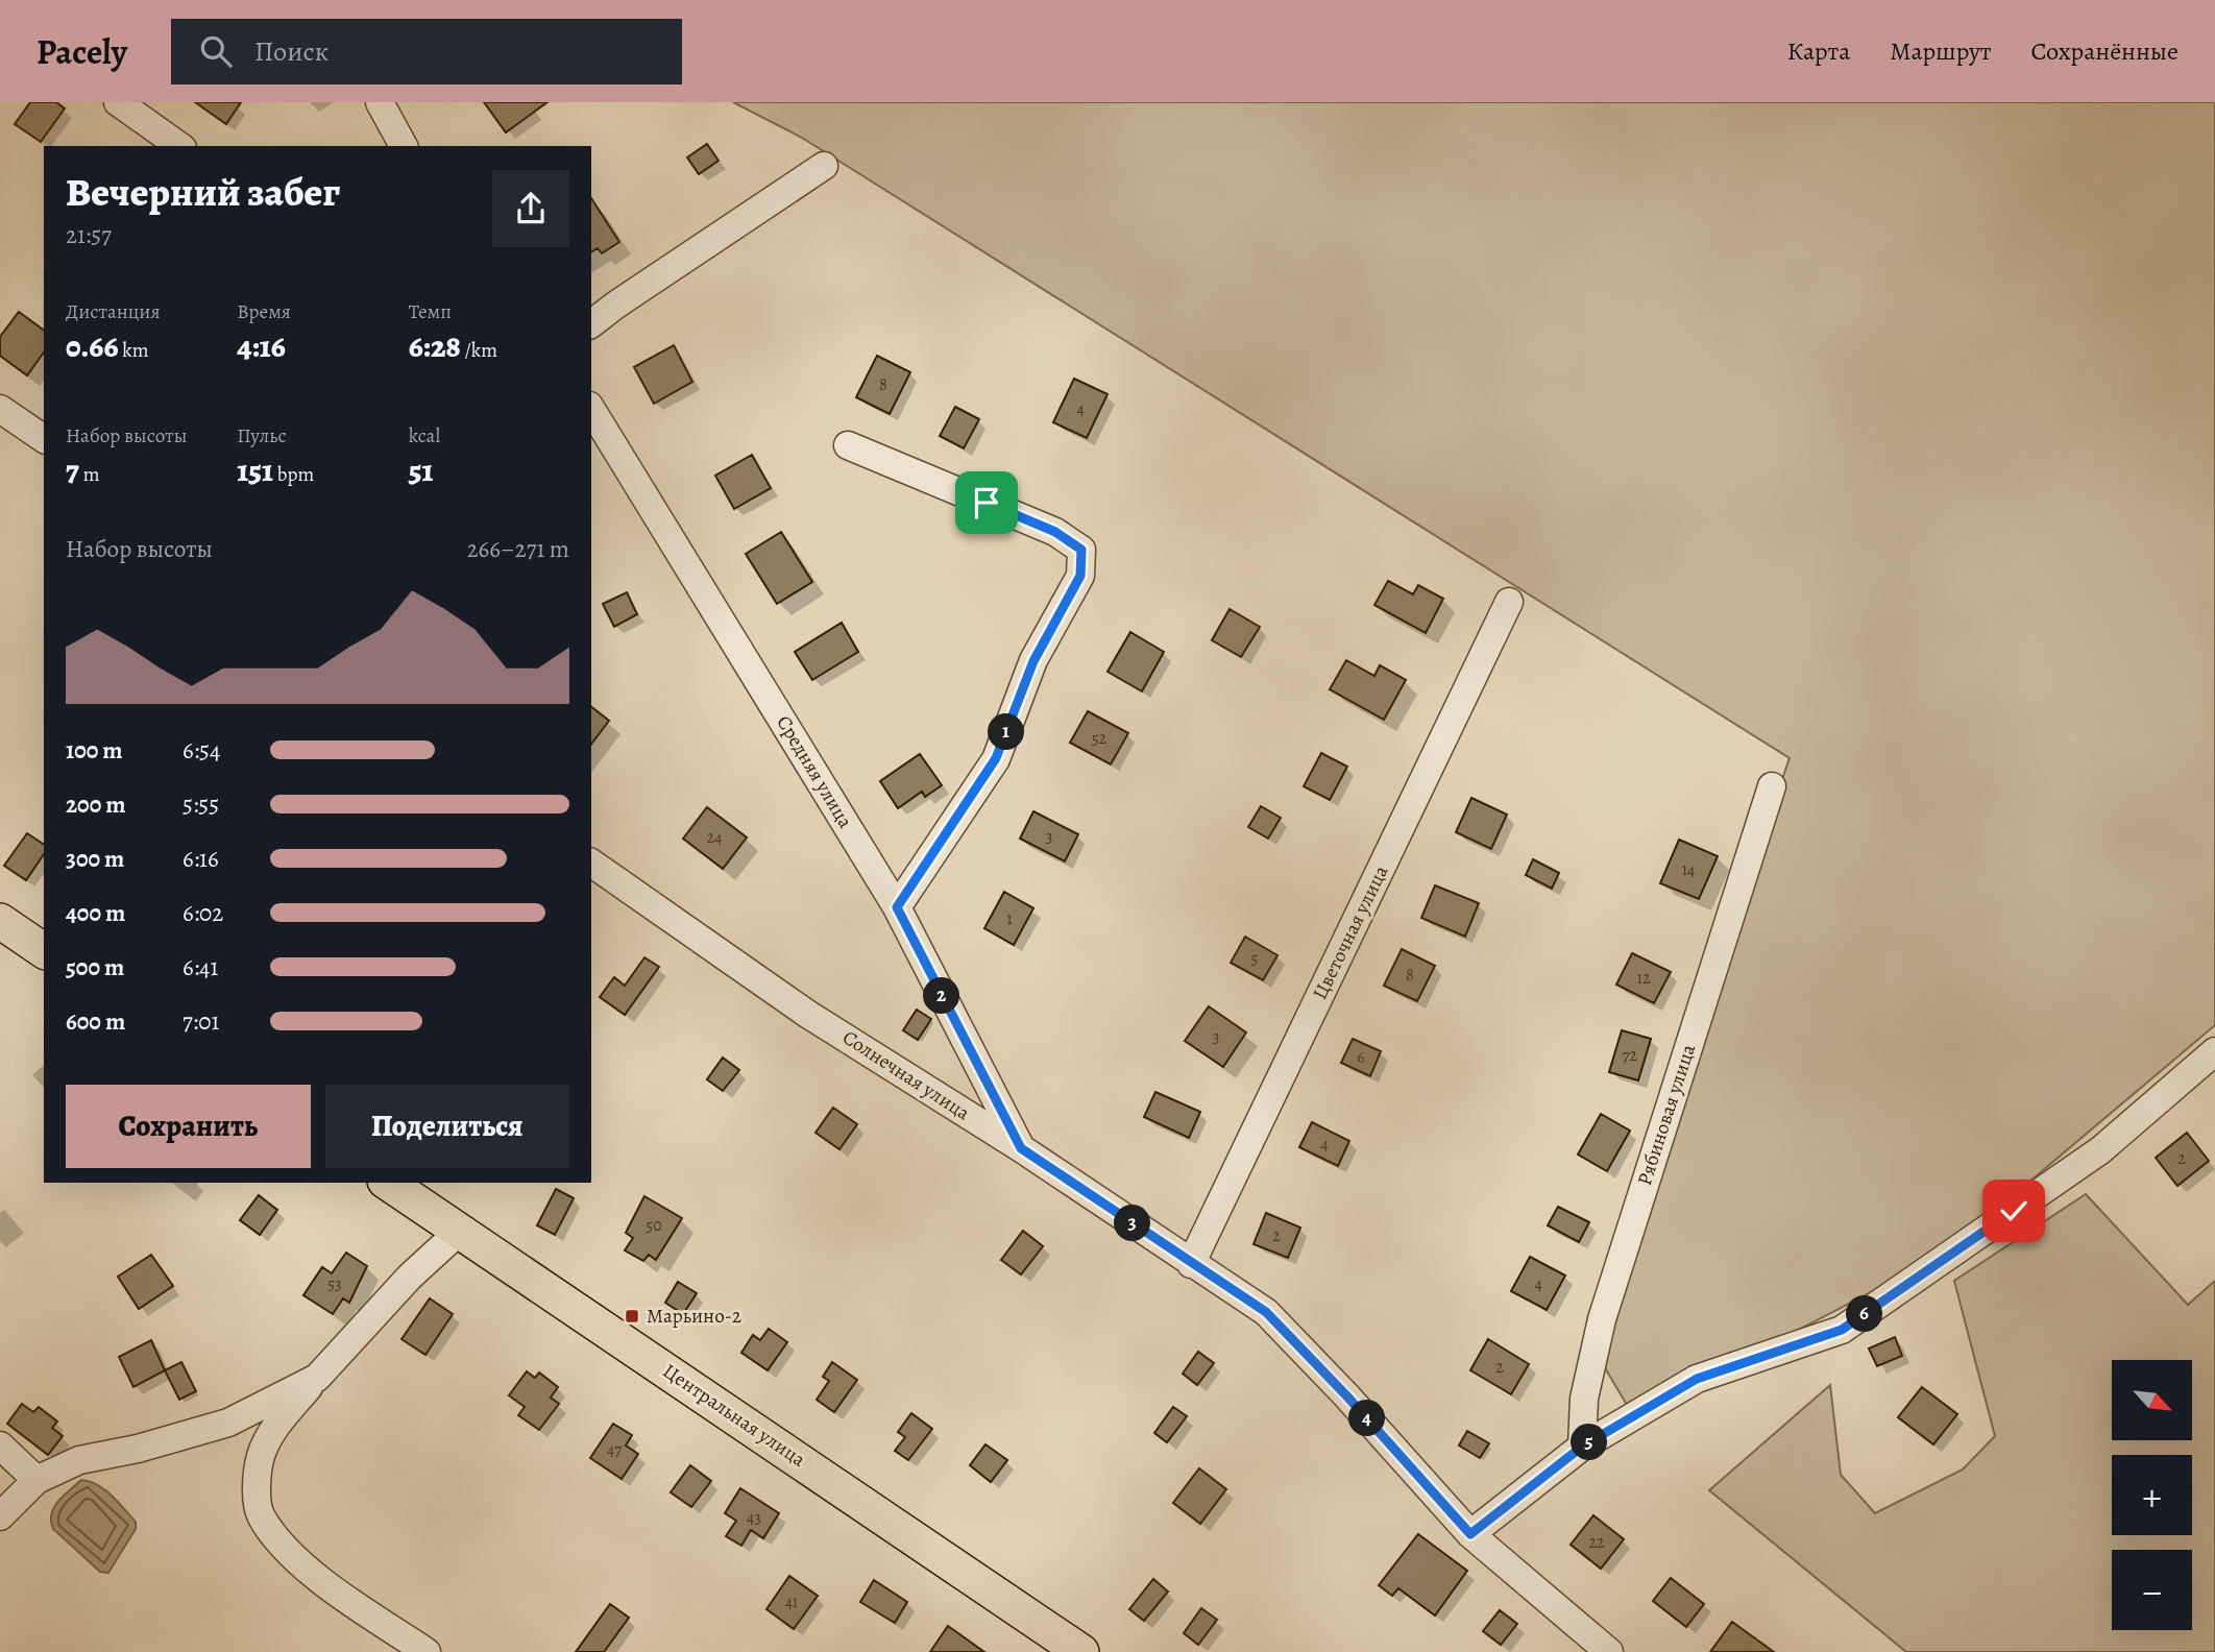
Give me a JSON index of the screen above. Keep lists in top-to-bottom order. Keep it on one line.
{"streets":{"main road":["Центральная улица"],"street":["Средняя улица","Цветочная улица","Солнечная улица","Рябиновая улица"]},"crossings":[["Средняя улица","Солнечная улица"],["Цветочная улица","Солнечная улица"]],"places":{"transit":["Марьино-2"]},"house_numbers":["8","4","52","3","24","14","1","5","8","12","3","72","6","4","2","50","2","53","4","2","47","43","22","41"],"north":"bottom right","page":{"header":"Pacely","search":"Поиск","nav":["Карта","Маршрут","Сохранённые"],"heading":["Вечерний забег","21:57"],"stats":[["Дистанция","0.66 km"],["Время","4:16"],["Темп","6:28 /km"],["Набор высоты","7 m"],["Пульс","151 bpm"],["kcal","51"]],"chart":["Набор высоты","266–271 m"],"pins":["1","2","3","6","4","5"],"list":[{"name":"100 m","note":"6:54"},{"name":"200 m","note":"5:55"},{"name":"300 m","note":"6:16"},{"name":"400 m","note":"6:02"},{"name":"500 m","note":"6:41"},{"name":"600 m","note":"7:01"}],"buttons":["Сохранить","Поделиться"],"map_buttons":["+","−"]}}
